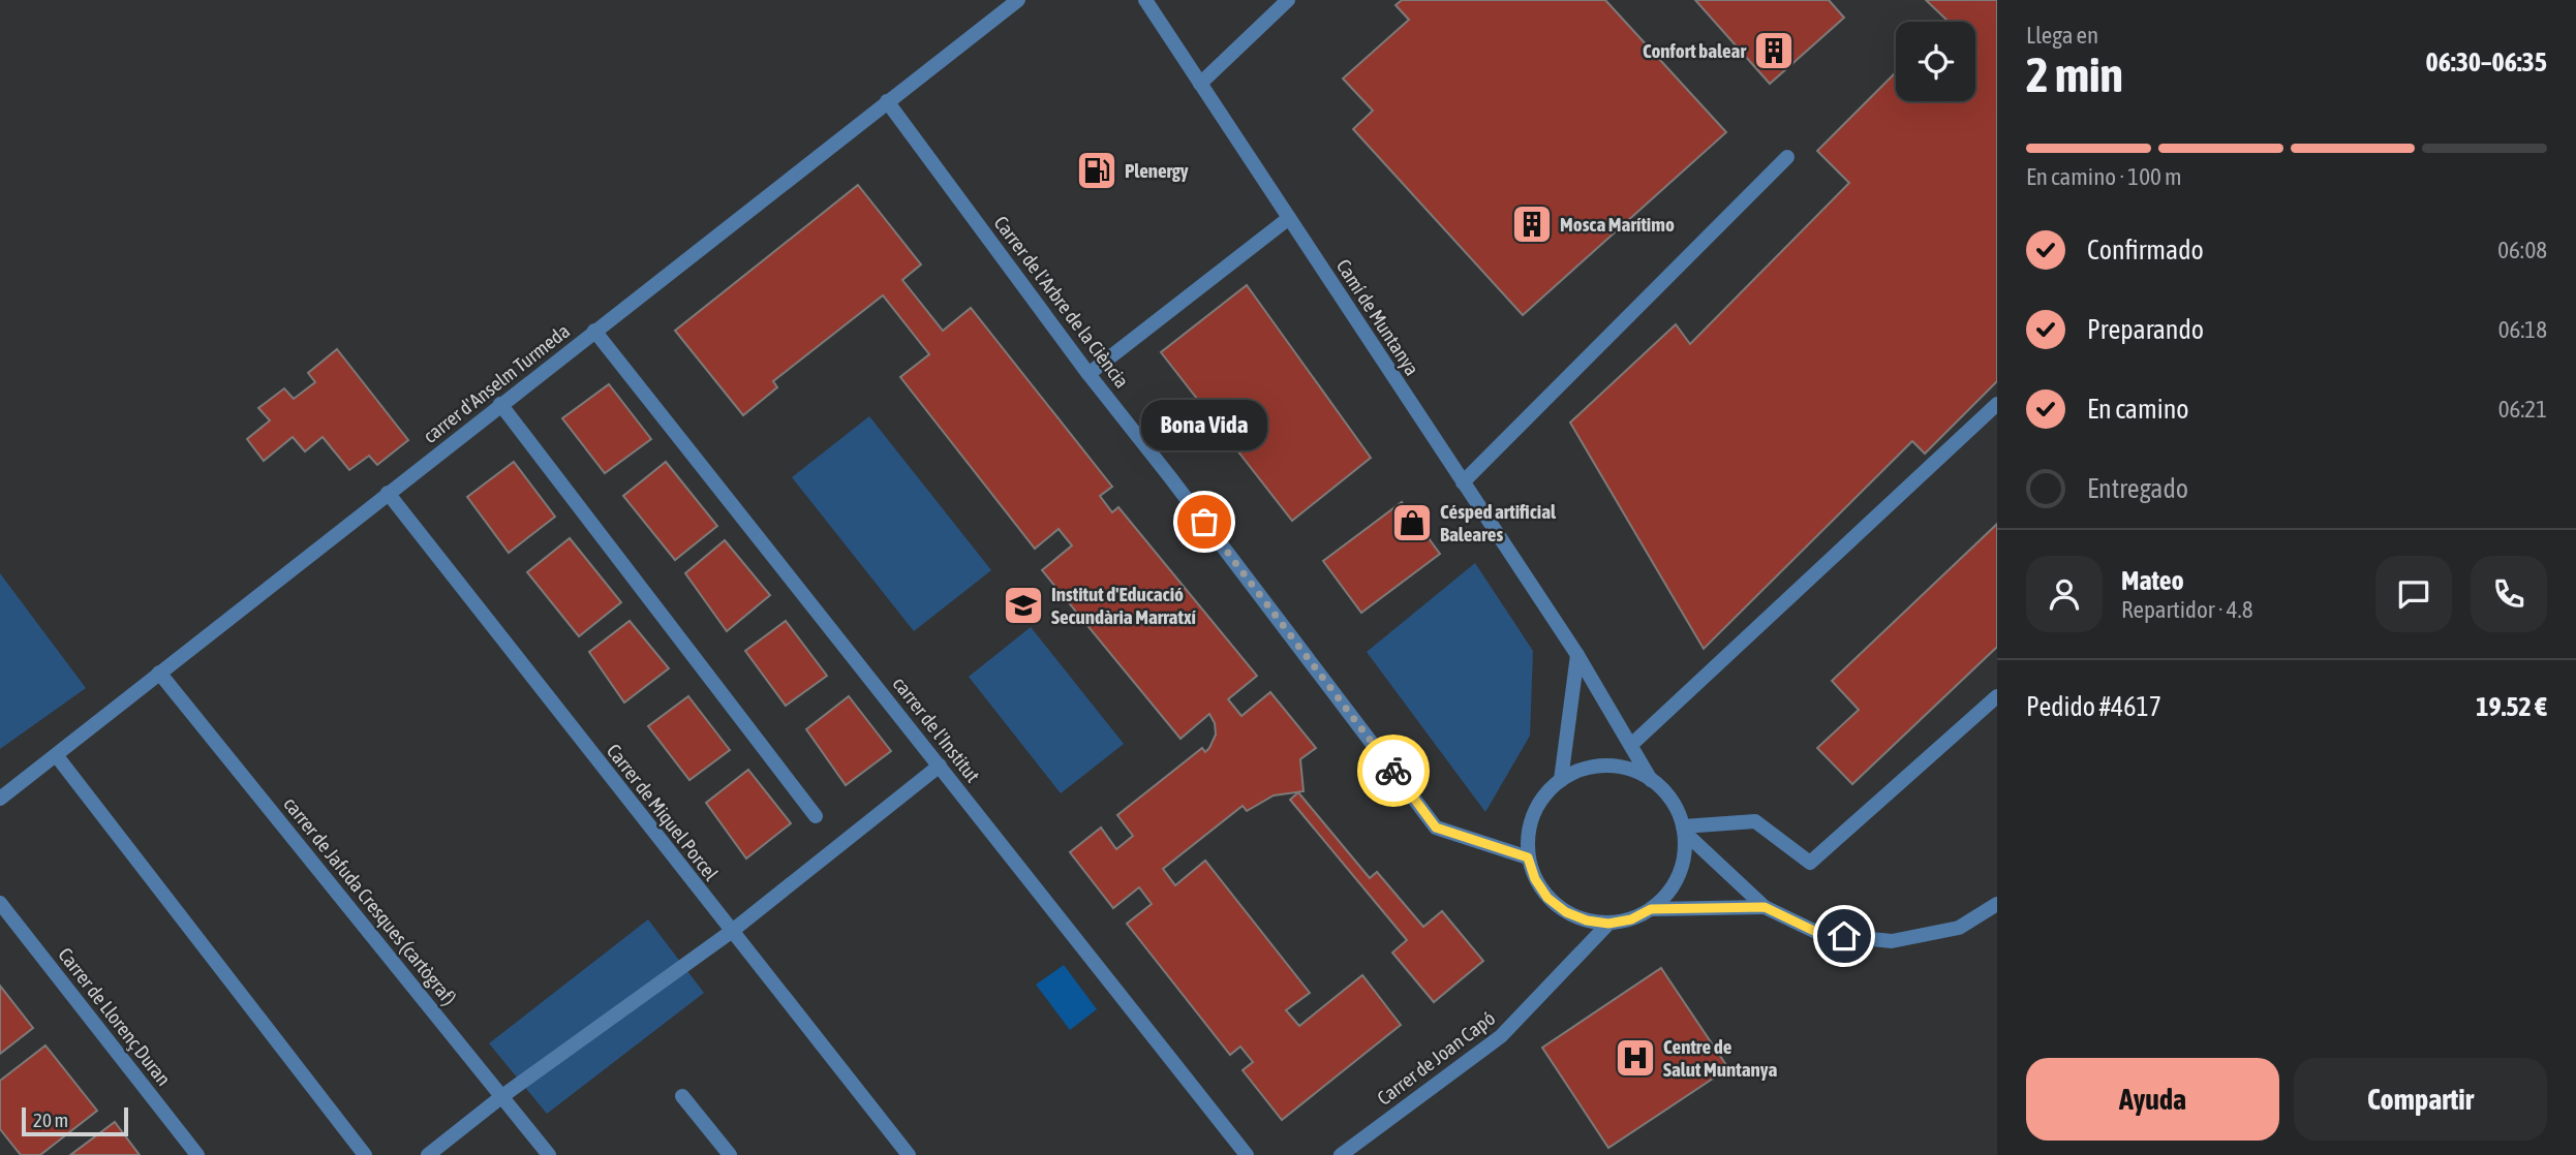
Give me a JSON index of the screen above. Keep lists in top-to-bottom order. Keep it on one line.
{"streets":{"street":["Carrer de l'Arbre de la Ciència","Camí de Muntanya","carrer d'Anselm Turmeda","carrer de l'Institut","Carrer de Miquel Porcel","carrer de Jafuda Cresques (cartògraf)","Carrer de Llorenç Duran","Carrer de Joan Capó"]},"crossings":[["Carrer de l'Arbre de la Ciència","Camí de Muntanya"],["Carrer de l'Arbre de la Ciència","carrer d'Anselm Turmeda"],["Carrer de l'Arbre de la Ciència","Carrer de Joan Capó"],["Camí de Muntanya","Carrer de Joan Capó"],["carrer d'Anselm Turmeda","carrer de l'Institut"],["carrer d'Anselm Turmeda","Carrer de Miquel Porcel"],["carrer d'Anselm Turmeda","carrer de Jafuda Cresques (cartògraf)"]],"places":{"building":["Confort balear","Mosca Marítimo"],"fuel station":["Plenergy"],"other":["Bona Vida"],"shop":["Césped artificial Baleares"],"school or university":["Institut d'Educació Secundària Marratxí"],"hospital":["Centre de Salut Muntanya"]},"scale_bar":"20 m","page":{"heading":["2 min","Llega en","06:30–06:35"],"panel":["Mateo","Repartidor · 4.8","Pedido #4617","19.52 €"],"bar":"En camino · 100 m","list":[["Confirmado","06:08"],["Preparando","06:18"],["En camino","06:21"],"Entregado"],"bubble":"Bona Vida","buttons":["Ayuda","Compartir"],"scale":"20 m"}}
